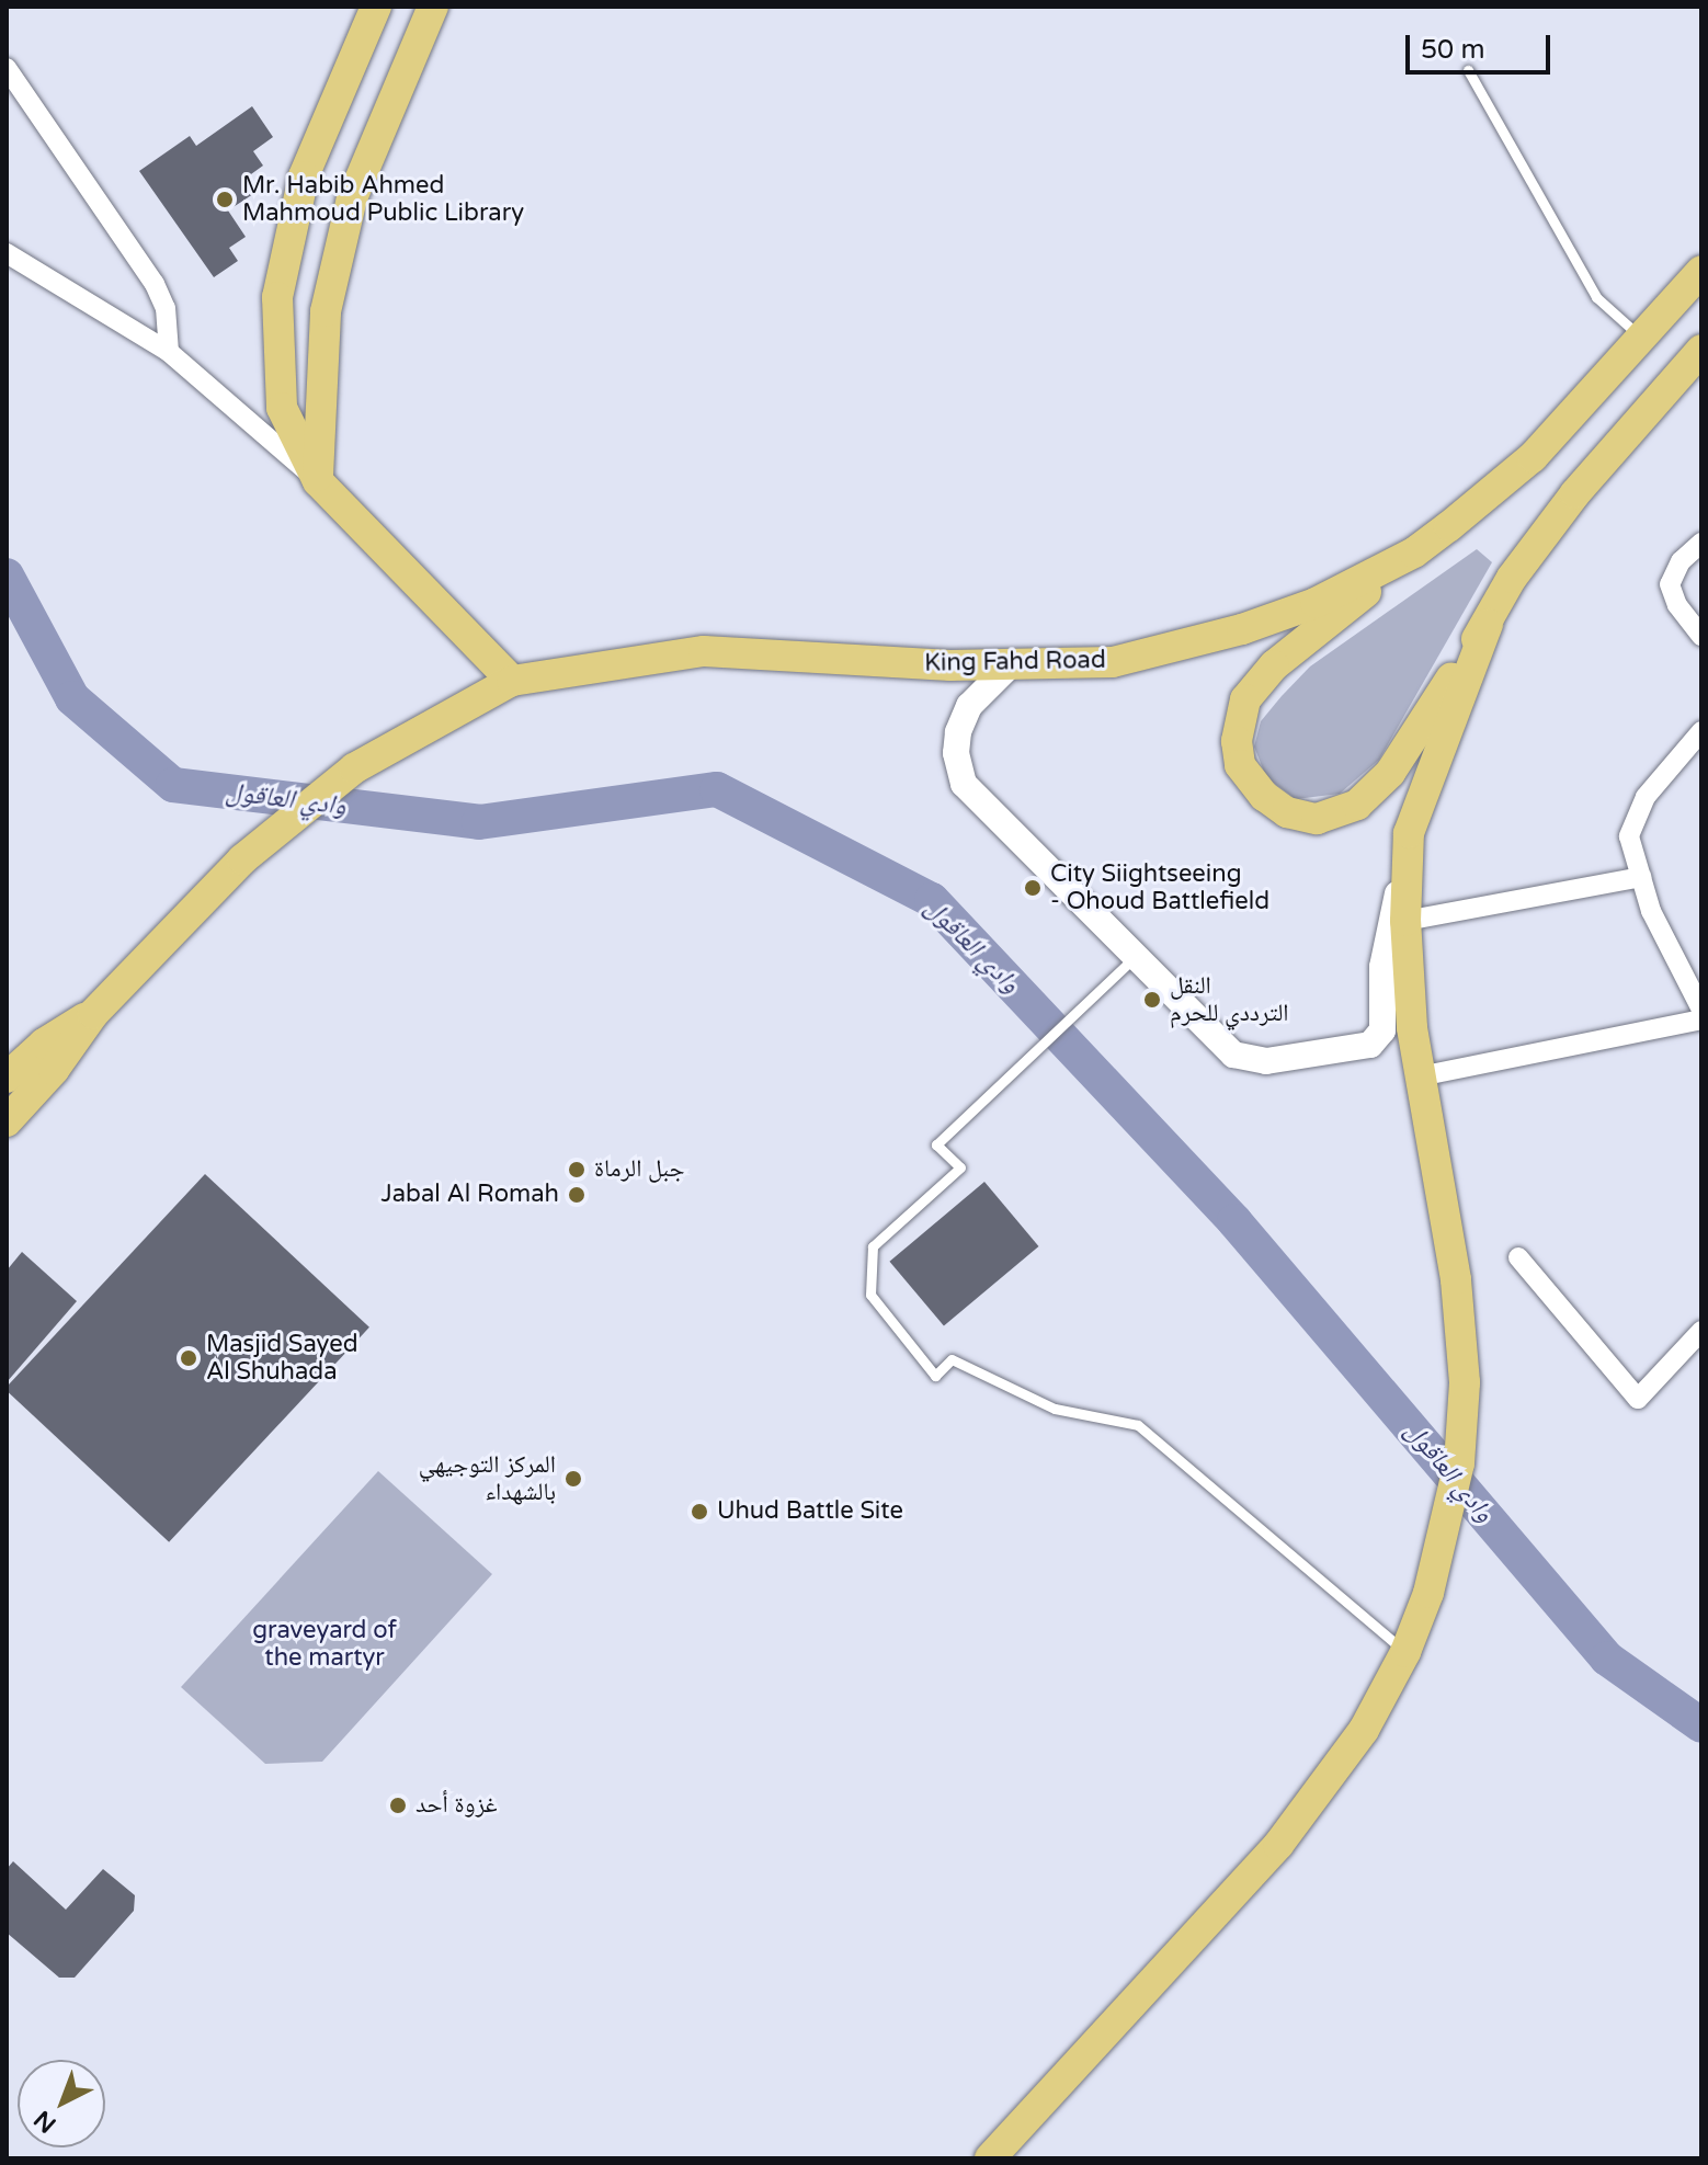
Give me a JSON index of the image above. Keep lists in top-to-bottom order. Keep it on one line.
{"streets":{"main road":["King Fahd Road"]},"water":["وادي العاقول"],"parks":["graveyard of the martyr"],"places":["Mr. Habib Ahmed Mahmoud Public Library","City Siightseeing - Ohoud Battlefield","النقل الترددي للحرم","جبل الرماة","Jabal Al Romah","Masjid Sayed Al Shuhada","المركز التوجيهي بالشهداء","Uhud Battle Site","غزوة أحد"],"scale_bar":"50 m","north":"bottom left"}
